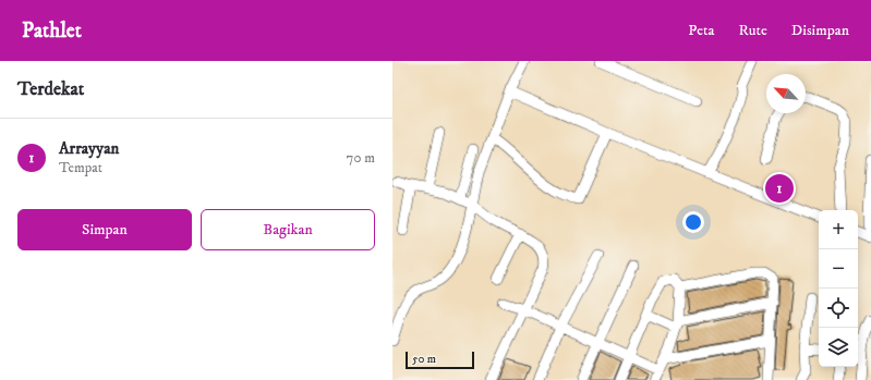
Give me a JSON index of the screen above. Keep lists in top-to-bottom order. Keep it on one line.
{"scale_bar":"50 m","north":"top left","page":{"header":"Pathlet","nav":["Peta","Rute","Disimpan"],"heading":"Terdekat","list":[{"mark":"1","name":"Arrayyan","note":"Tempat","value":"70 m"}],"pins":"1","buttons":["Simpan","Bagikan"],"map_buttons":["+","−"],"scale":"50 m"}}
